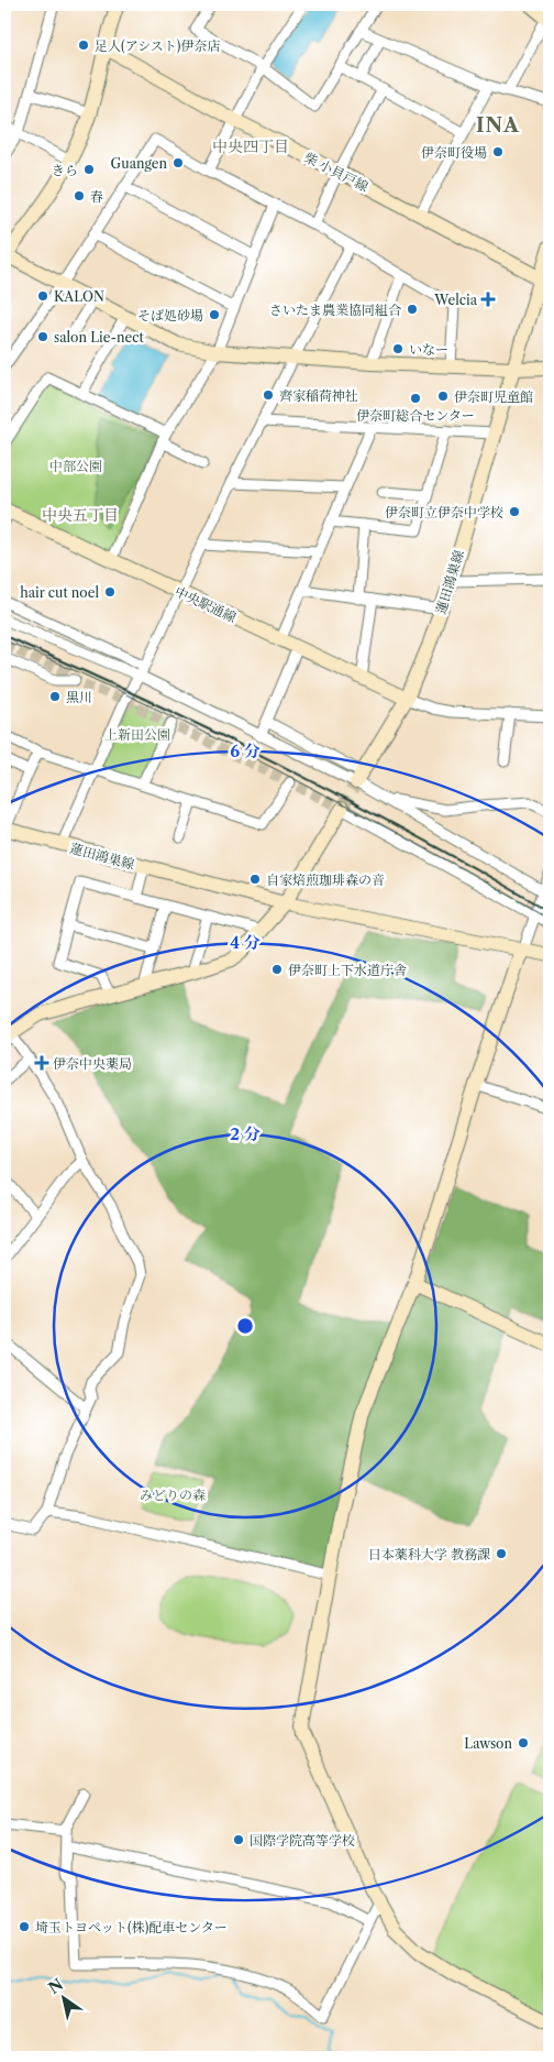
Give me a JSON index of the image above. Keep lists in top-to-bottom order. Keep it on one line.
{"streets":{"street":["柴 小貝戸線","蓮田鴻巣線","中央駅通線"]},"crossings":[["柴 小貝戸線","蓮田鴻巣線"],["蓮田鴻巣線","中央駅通線"]],"districts":["INA","中央四丁目","中央五丁目"],"parks":["中部公園","上新田公園","みどりの森"],"places":{"other":["足人(アシスト)伊奈店","伊奈町役場","Guangen","きら","春","KALON","さいたま農業協同組合","そば処砂場","salon Lie-nect","いなー","齊家稲荷神社","伊奈町児童館","伊奈町総合センター","伊奈町立伊奈中学校","hair cut noel","黒川","自家焙煎珈琲森の音","伊奈町上下水道庁舎","日本薬科大学 教務課","Lawson","国際学院高等学校","埼玉トヨペット(株)配車センター"],"health":["Welcia","伊奈中央薬局"]},"north":"top left","rings":["6 分","4 分","2 分"]}
